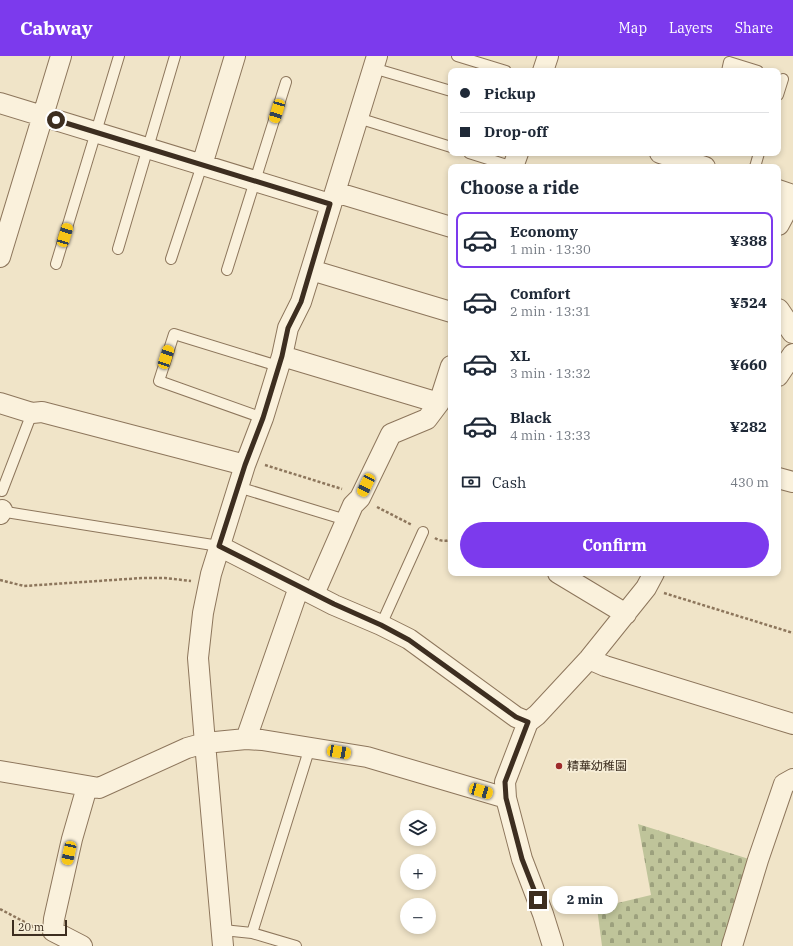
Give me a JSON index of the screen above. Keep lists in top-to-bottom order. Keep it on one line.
{"places":["精華幼稚園"],"scale_bar":"20 m","page":{"header":"Cabway","nav":["Map","Layers","Share"],"banner":["Pickup","Drop-off"],"heading":"Choose a ride","list":[{"name":"Economy","note":"1 min · 13:30","value":"¥388"},{"name":"Comfort","note":"2 min · 13:31","value":"¥524"},{"name":"XL","note":"3 min · 13:32","value":"¥660"},{"name":"Black","note":"4 min · 13:33","value":"¥282"}],"pay":["Cash","430 m"],"buttons":"Confirm","map_buttons":["+","−"],"bubble":"2 min","scale":"20 m"}}
